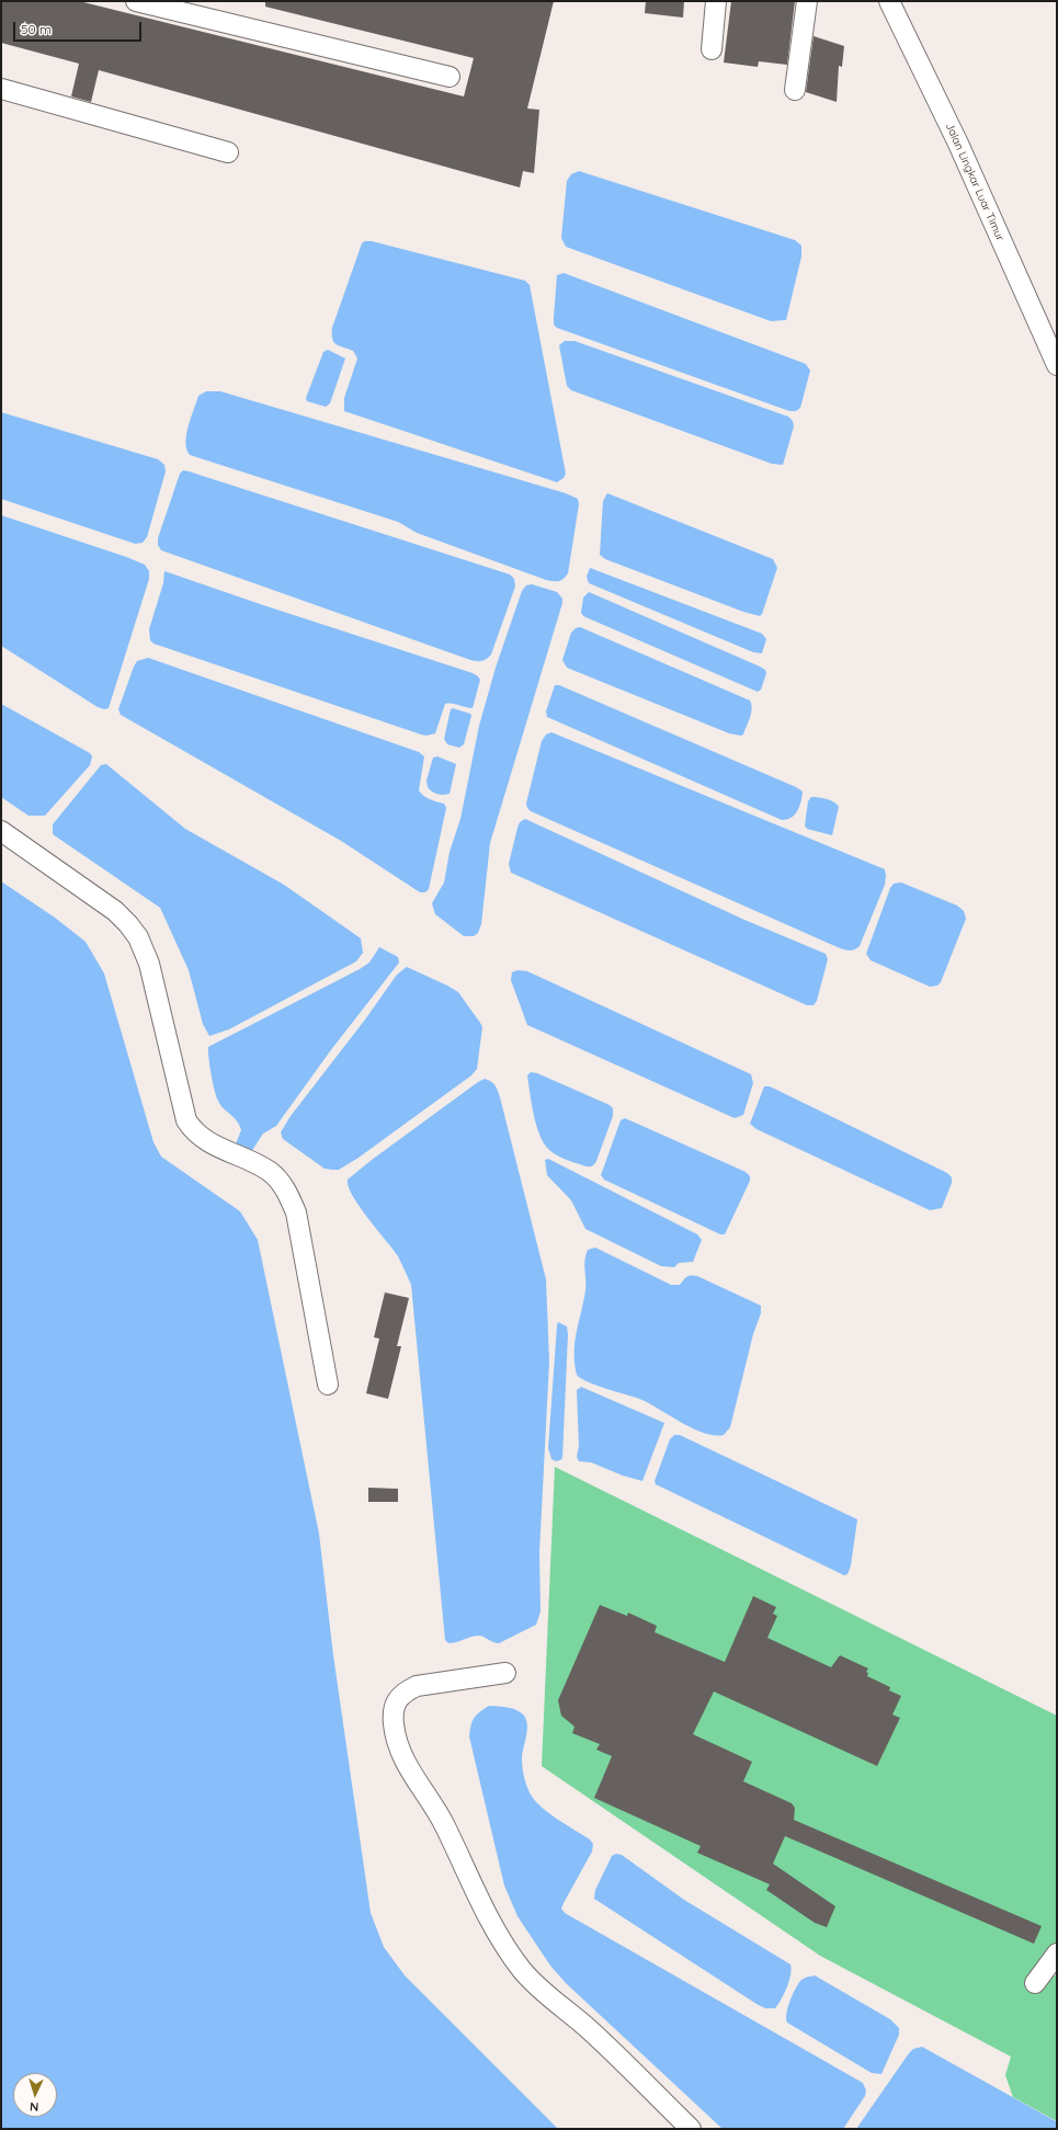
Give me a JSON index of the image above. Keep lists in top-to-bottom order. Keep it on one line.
{"streets":{"street":["Jalan Lingkar Luar Timur"]},"scale_bar":"50 m","north":"bottom"}
